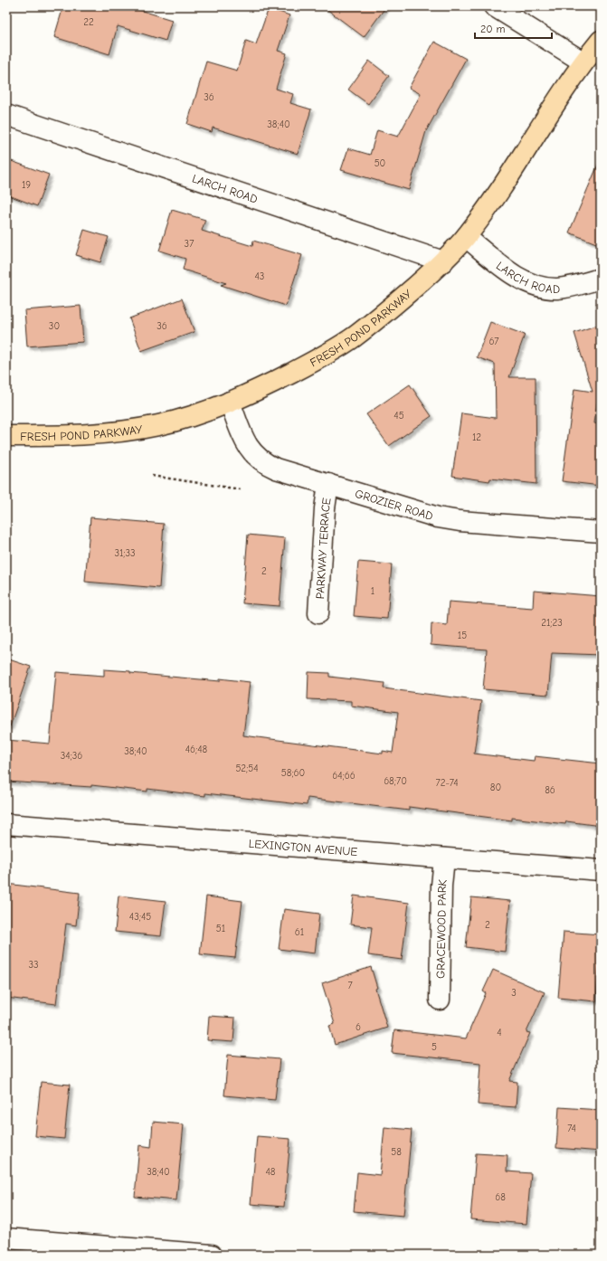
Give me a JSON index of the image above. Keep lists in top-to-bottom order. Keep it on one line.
{"streets":{"highway":["FRESH POND PARKWAY"],"street":["LARCH ROAD","GROZIER ROAD","PARKWAY TERRACE","LEXINGTON AVENUE","GRACEWOOD PARK"]},"crossings":[["LARCH ROAD","FRESH POND PARKWAY"],["FRESH POND PARKWAY","GROZIER ROAD"],["GROZIER ROAD","PARKWAY TERRACE"],["LEXINGTON AVENUE","GRACEWOOD PARK"]],"house_numbers":["22","36","38;40","50","19","37","43","30","36","67","45","12","31;33","2","1","21;23","15","46;48","38;40","34;36","52;54","58;60","64;66","68;70","72-74","80","86","43;45","2","51","61","33","7","3","6","4","5","74","58","38;40","48","68"],"scale_bar":"20 m"}
